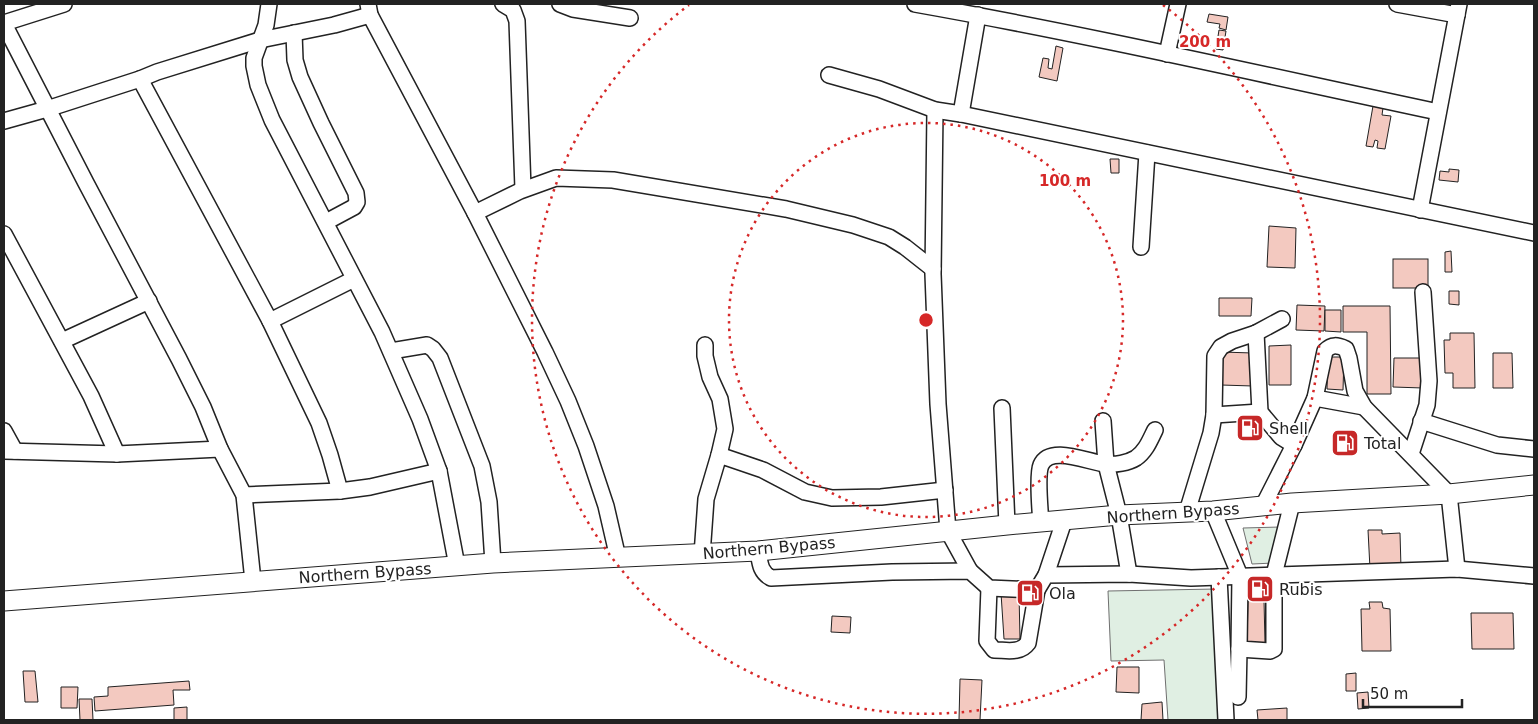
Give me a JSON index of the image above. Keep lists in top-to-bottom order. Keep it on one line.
{"streets":{"main road":["Northern Bypass"]},"places":{"fuel station":["Shell","Total","Rubis","Ola"]},"scale_bar":"50 m","rings":["200 m","100 m"]}
